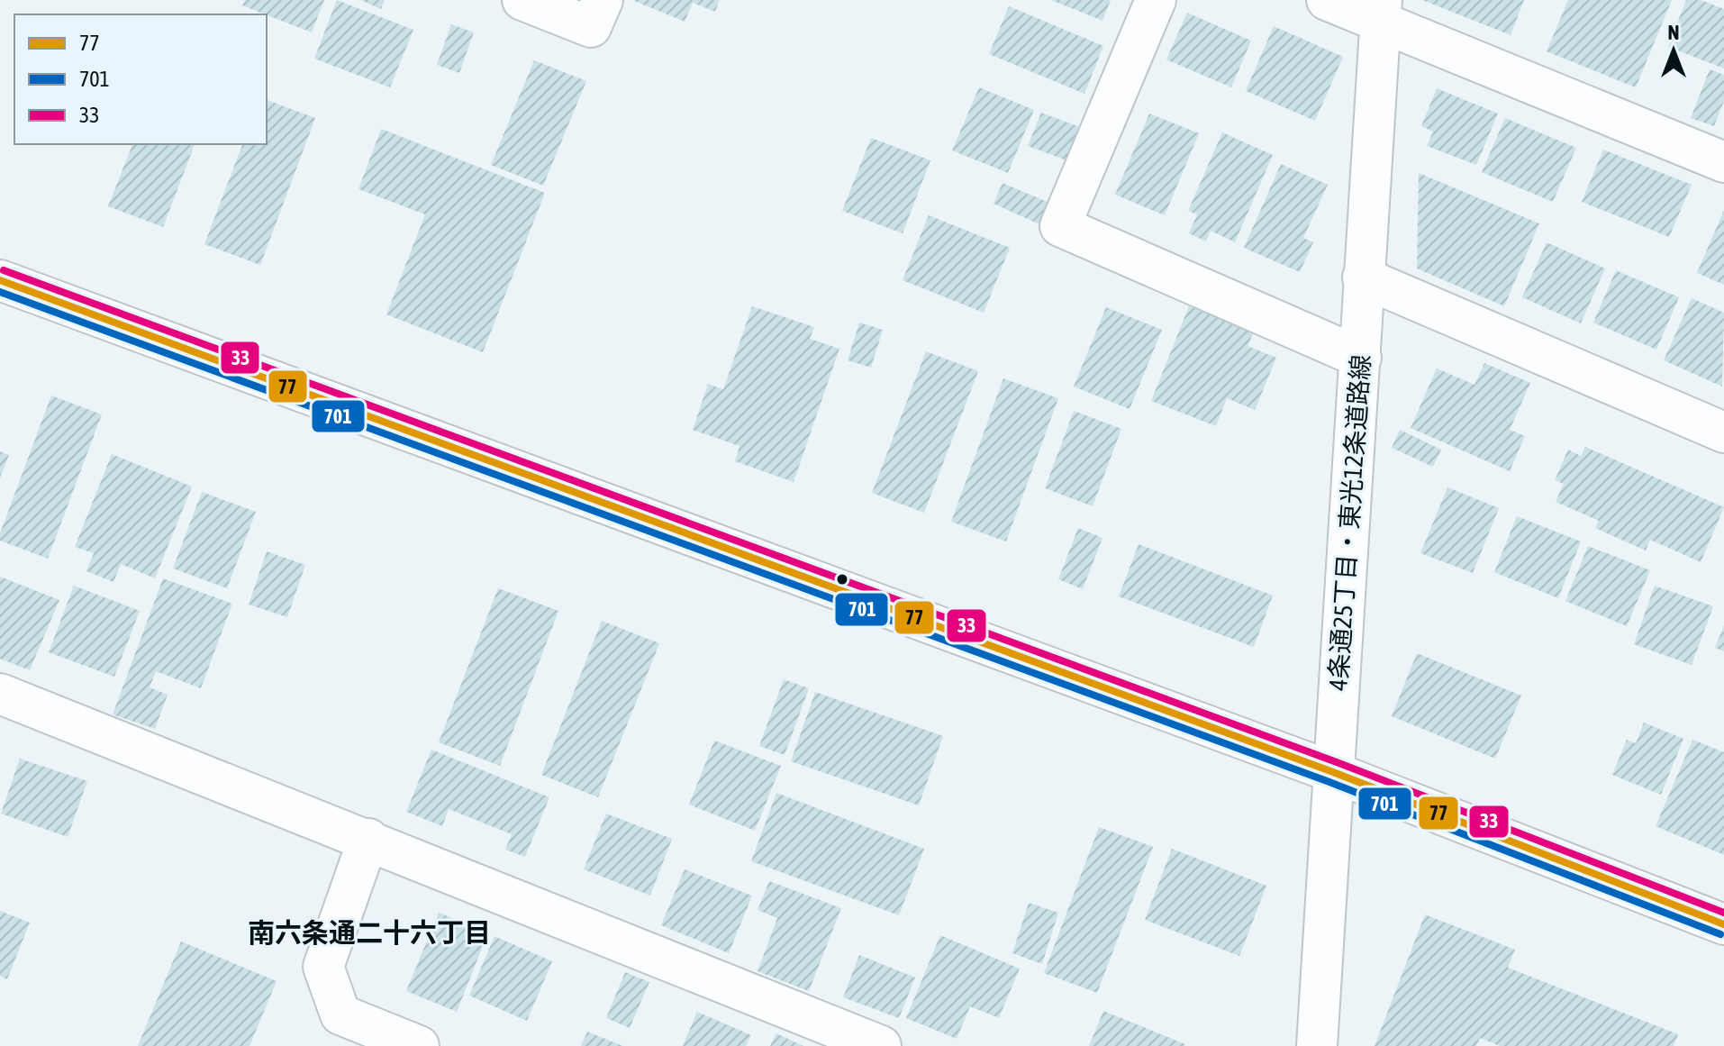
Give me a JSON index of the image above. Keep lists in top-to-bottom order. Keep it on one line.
{"streets":{"street":["4条通25丁目・東光12条道路線"]},"districts":["南六条通二十六丁目"],"lines":["transit line 33","transit line 77","transit line 701"],"legend":["77","701","33"],"north":"top"}
